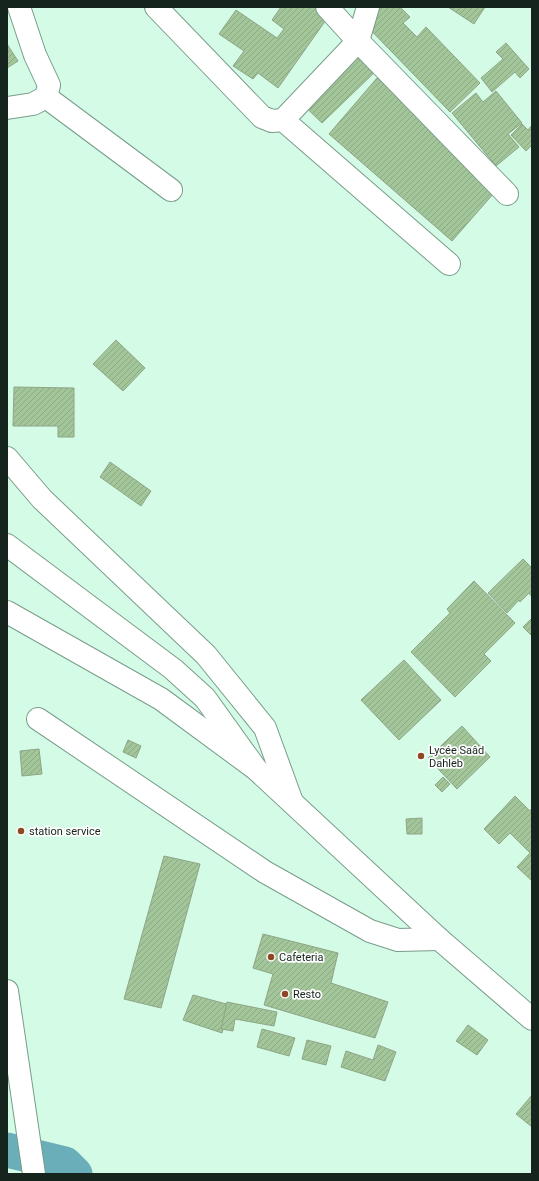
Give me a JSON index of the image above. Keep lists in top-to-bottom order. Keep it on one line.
{"places":["Lycée Saâd Dahleb","station service","Cafeteria","Resto"]}
